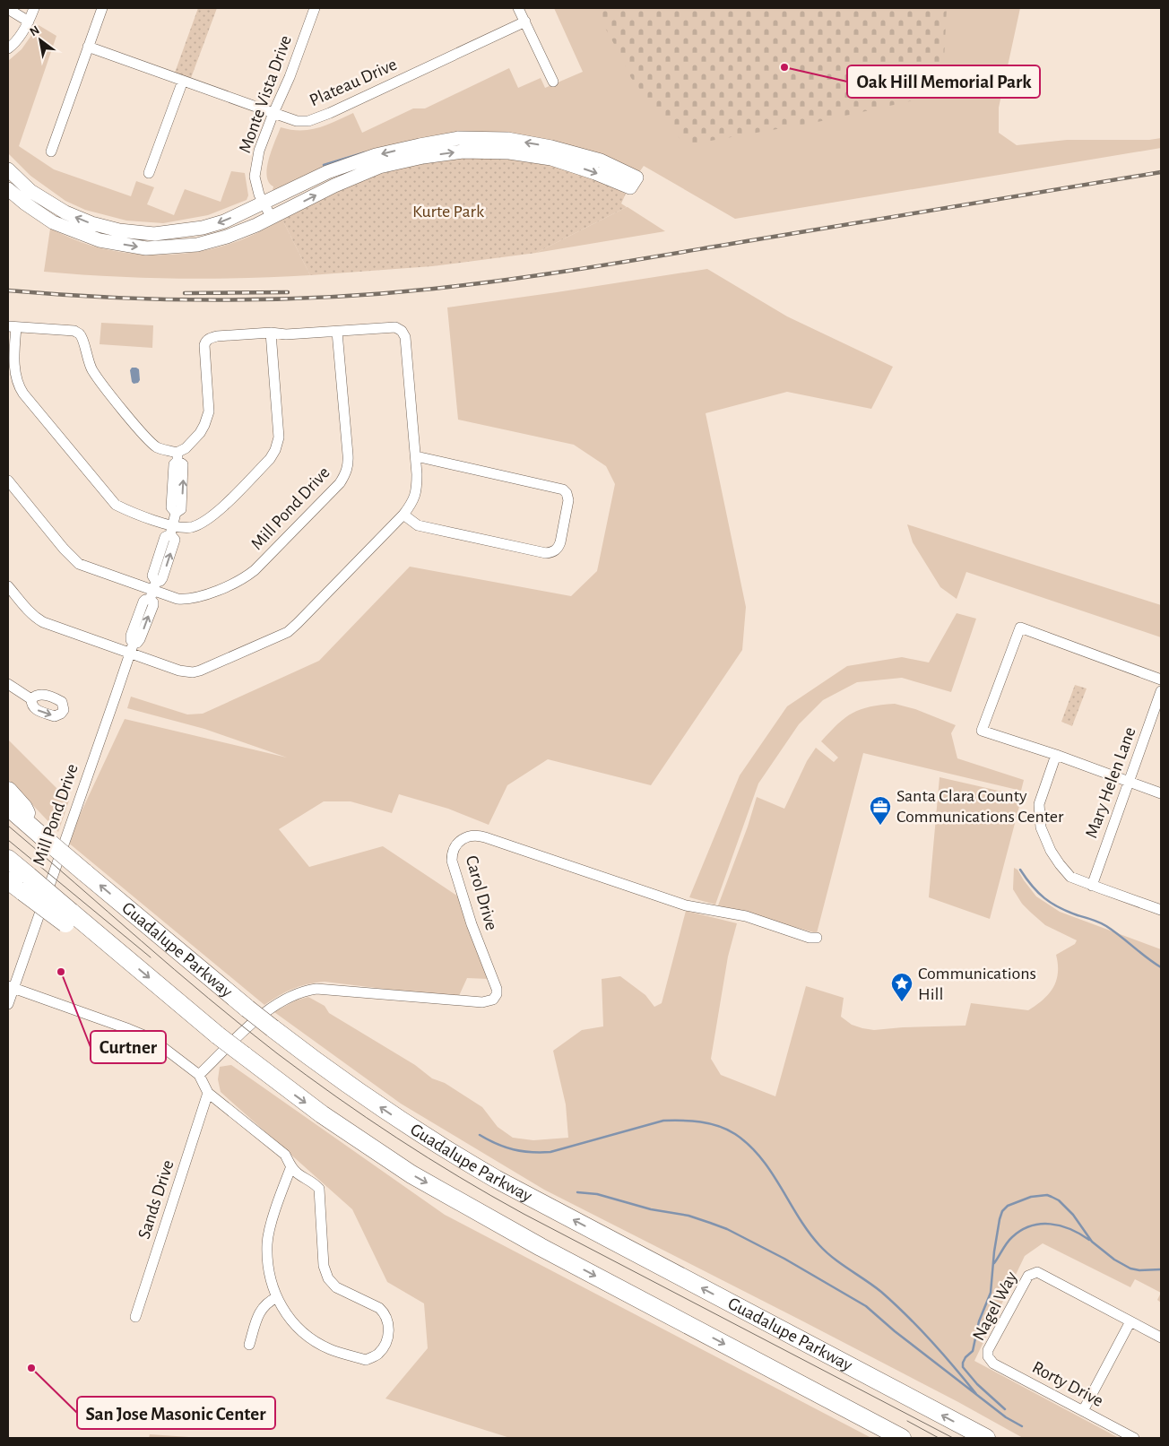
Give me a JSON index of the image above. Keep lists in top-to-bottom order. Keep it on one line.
{"streets":{"highway":["Guadalupe Parkway"],"street":["Plateau Drive","Monte Vista Drive","Mill Pond Drive","Mary Helen Lane","Carol Drive","Sands Drive","Nagel Way","Rorty Drive"]},"crossings":[["Plateau Drive","Monte Vista Drive"],["Nagel Way","Rorty Drive"]],"parks":["Kurte Park"],"places":{"other":["Oak Hill Memorial Park","Curtner","San Jose Masonic Center"],"office":["Santa Clara County Communications Center"],"place":["Communications Hill"]},"north":"top left"}
